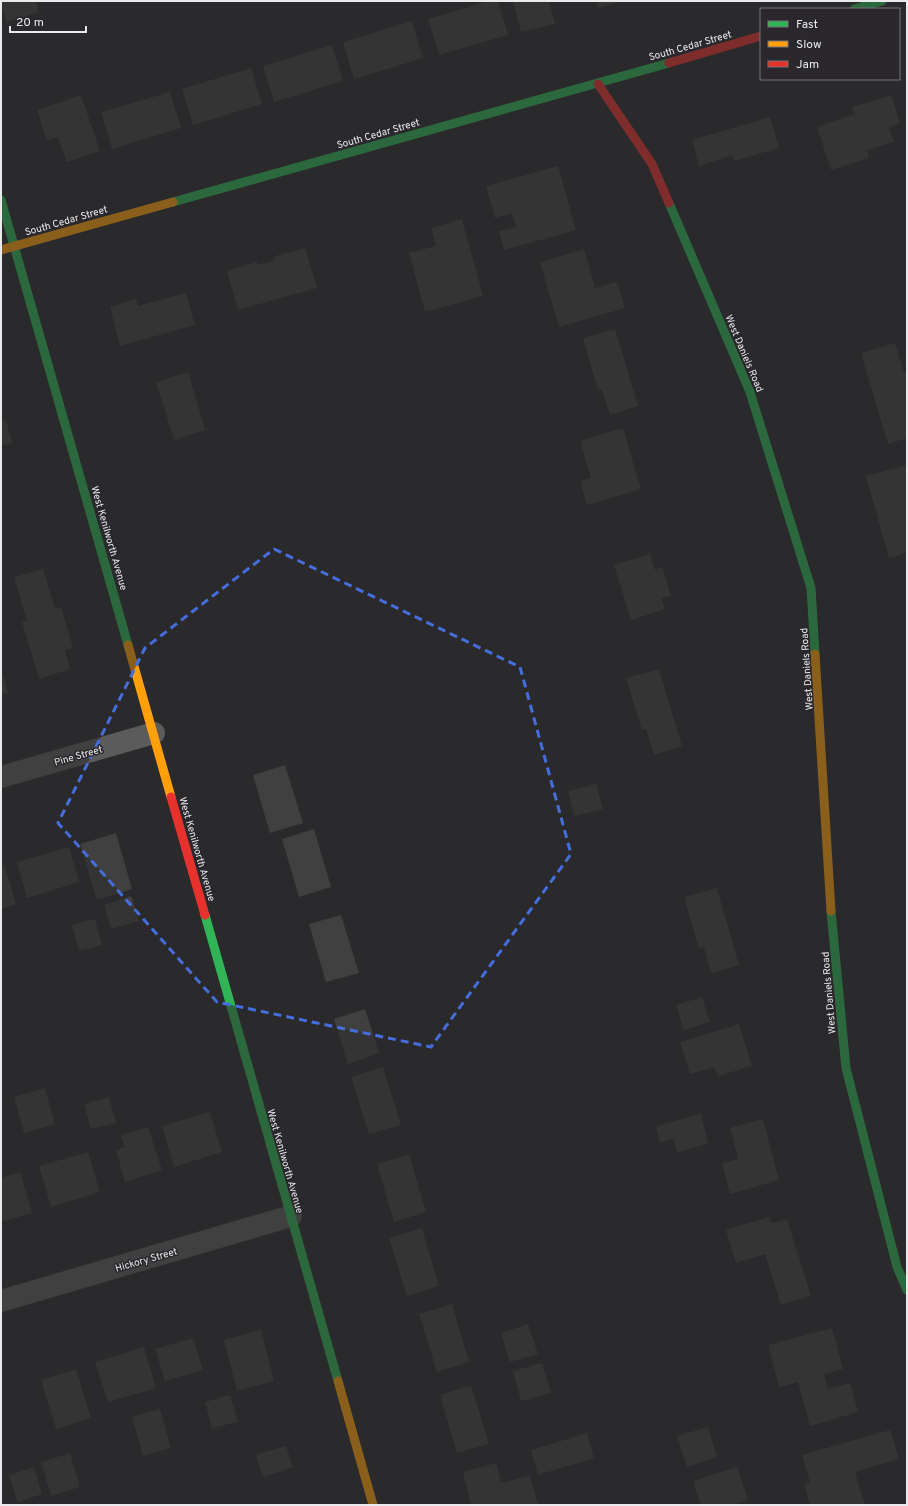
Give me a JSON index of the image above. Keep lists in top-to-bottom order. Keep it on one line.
{"streets":{"street":["South Cedar Street","West Daniels Road","West Kenilworth Avenue","Pine Street","Hickory Street"]},"crossings":[["South Cedar Street","West Daniels Road"],["South Cedar Street","West Kenilworth Avenue"],["West Kenilworth Avenue","Pine Street"],["West Kenilworth Avenue","Hickory Street"]],"legend":["Fast","Slow","Jam"],"scale_bar":"20 m"}
